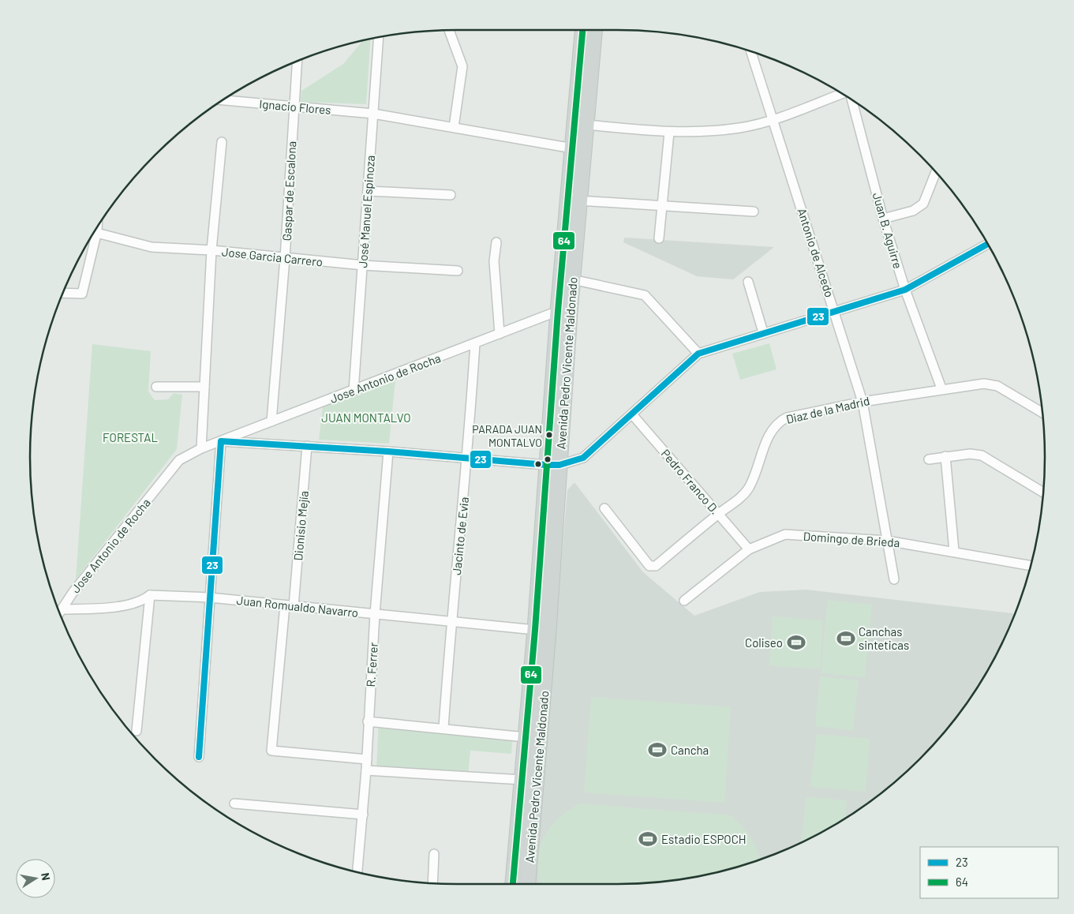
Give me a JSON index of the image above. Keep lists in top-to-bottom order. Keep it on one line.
{"streets":{"main road":["Avenida Pedro Vicente Maldonado"],"street":["Ignacio Flores","Gaspar de Escalona","José Manuel Espinoza","Juan B. Aguirre","Antonio de Alcedo","Jose Garcia Carrero","Jose Antonio de Rocha","Diaz de la Madrid","Pedro Franco D.","Dionisio Mejía","Jacinto de Evia","Domingo de Brieda","Juan Romualdo Navarro","R. Ferrer"]},"crossings":[["Ignacio Flores","Gaspar de Escalona"],["Ignacio Flores","José Manuel Espinoza"],["Ignacio Flores","Avenida Pedro Vicente Maldonado"],["Gaspar de Escalona","Jose Garcia Carrero"],["Gaspar de Escalona","Jose Antonio de Rocha"],["José Manuel Espinoza","Jose Garcia Carrero"],["José Manuel Espinoza","Jose Antonio de Rocha"],["Juan B. Aguirre","Diaz de la Madrid"],["Antonio de Alcedo","Diaz de la Madrid"],["Antonio de Alcedo","Domingo de Brieda"],["Avenida Pedro Vicente Maldonado","Jose Antonio de Rocha"],["Avenida Pedro Vicente Maldonado","Juan Romualdo Navarro"],["Jose Antonio de Rocha","Jacinto de Evia"],["Jose Antonio de Rocha","Juan Romualdo Navarro"],["Diaz de la Madrid","Pedro Franco D."],["Pedro Franco D.","Domingo de Brieda"],["Dionisio Mejía","Juan Romualdo Navarro"],["Dionisio Mejía","R. Ferrer"],["Jacinto de Evia","Juan Romualdo Navarro"],["Juan Romualdo Navarro","R. Ferrer"]],"parks":["JUAN MONTALVO","FORESTAL"],"places":{"other":["PARADA JUAN MONTALVO"],"sports":["Canchas sinteticas","Coliseo","Cancha","Estadio ESPOCH"]},"lines":["transit line 64","transit line 23"],"legend":["23","64"],"north":"right"}
